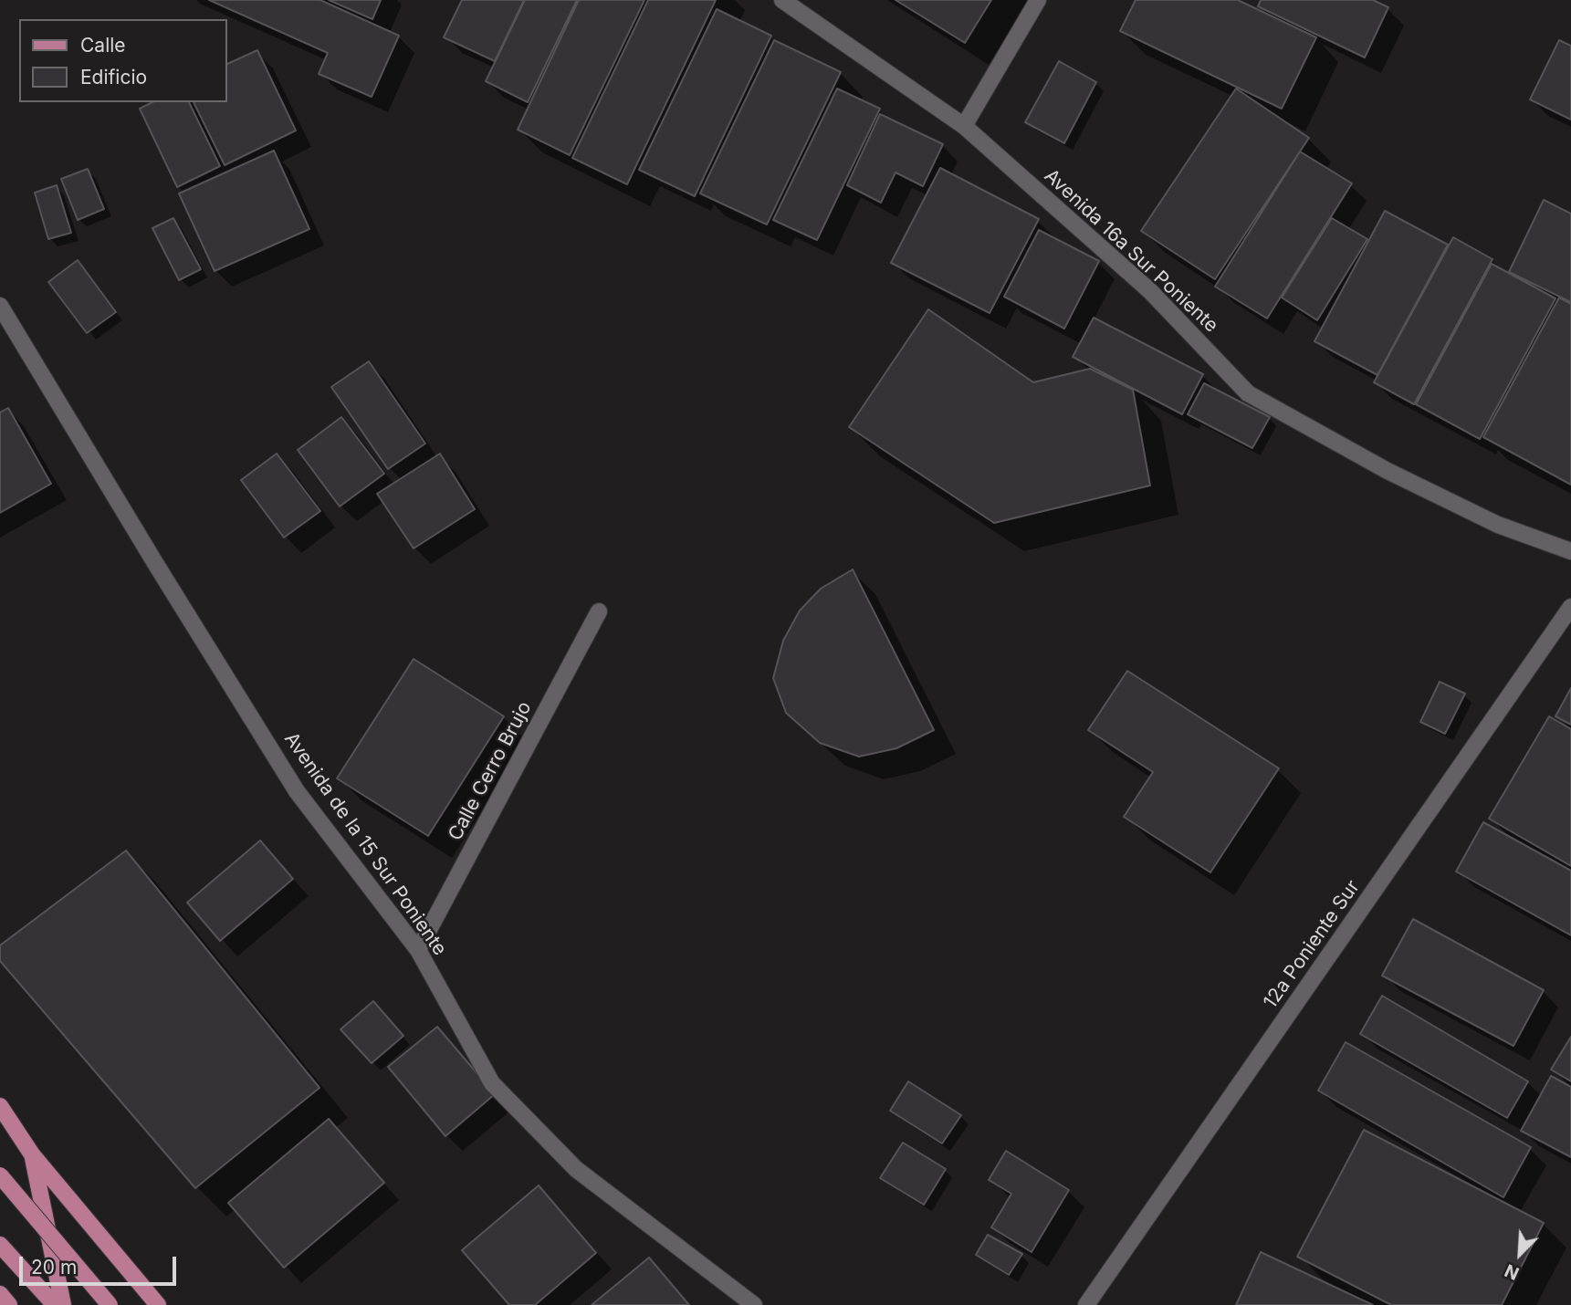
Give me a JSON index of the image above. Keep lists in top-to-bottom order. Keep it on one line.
{"streets":{"street":["Avenida 16a Sur Poniente","Calle Cerro Brujo","Avenida de la 15 Sur Poniente","12a Poniente Sur"]},"crossings":[["Calle Cerro Brujo","Avenida de la 15 Sur Poniente"]],"legend":["Calle","Edificio"],"scale_bar":"20 m","north":"bottom left"}
